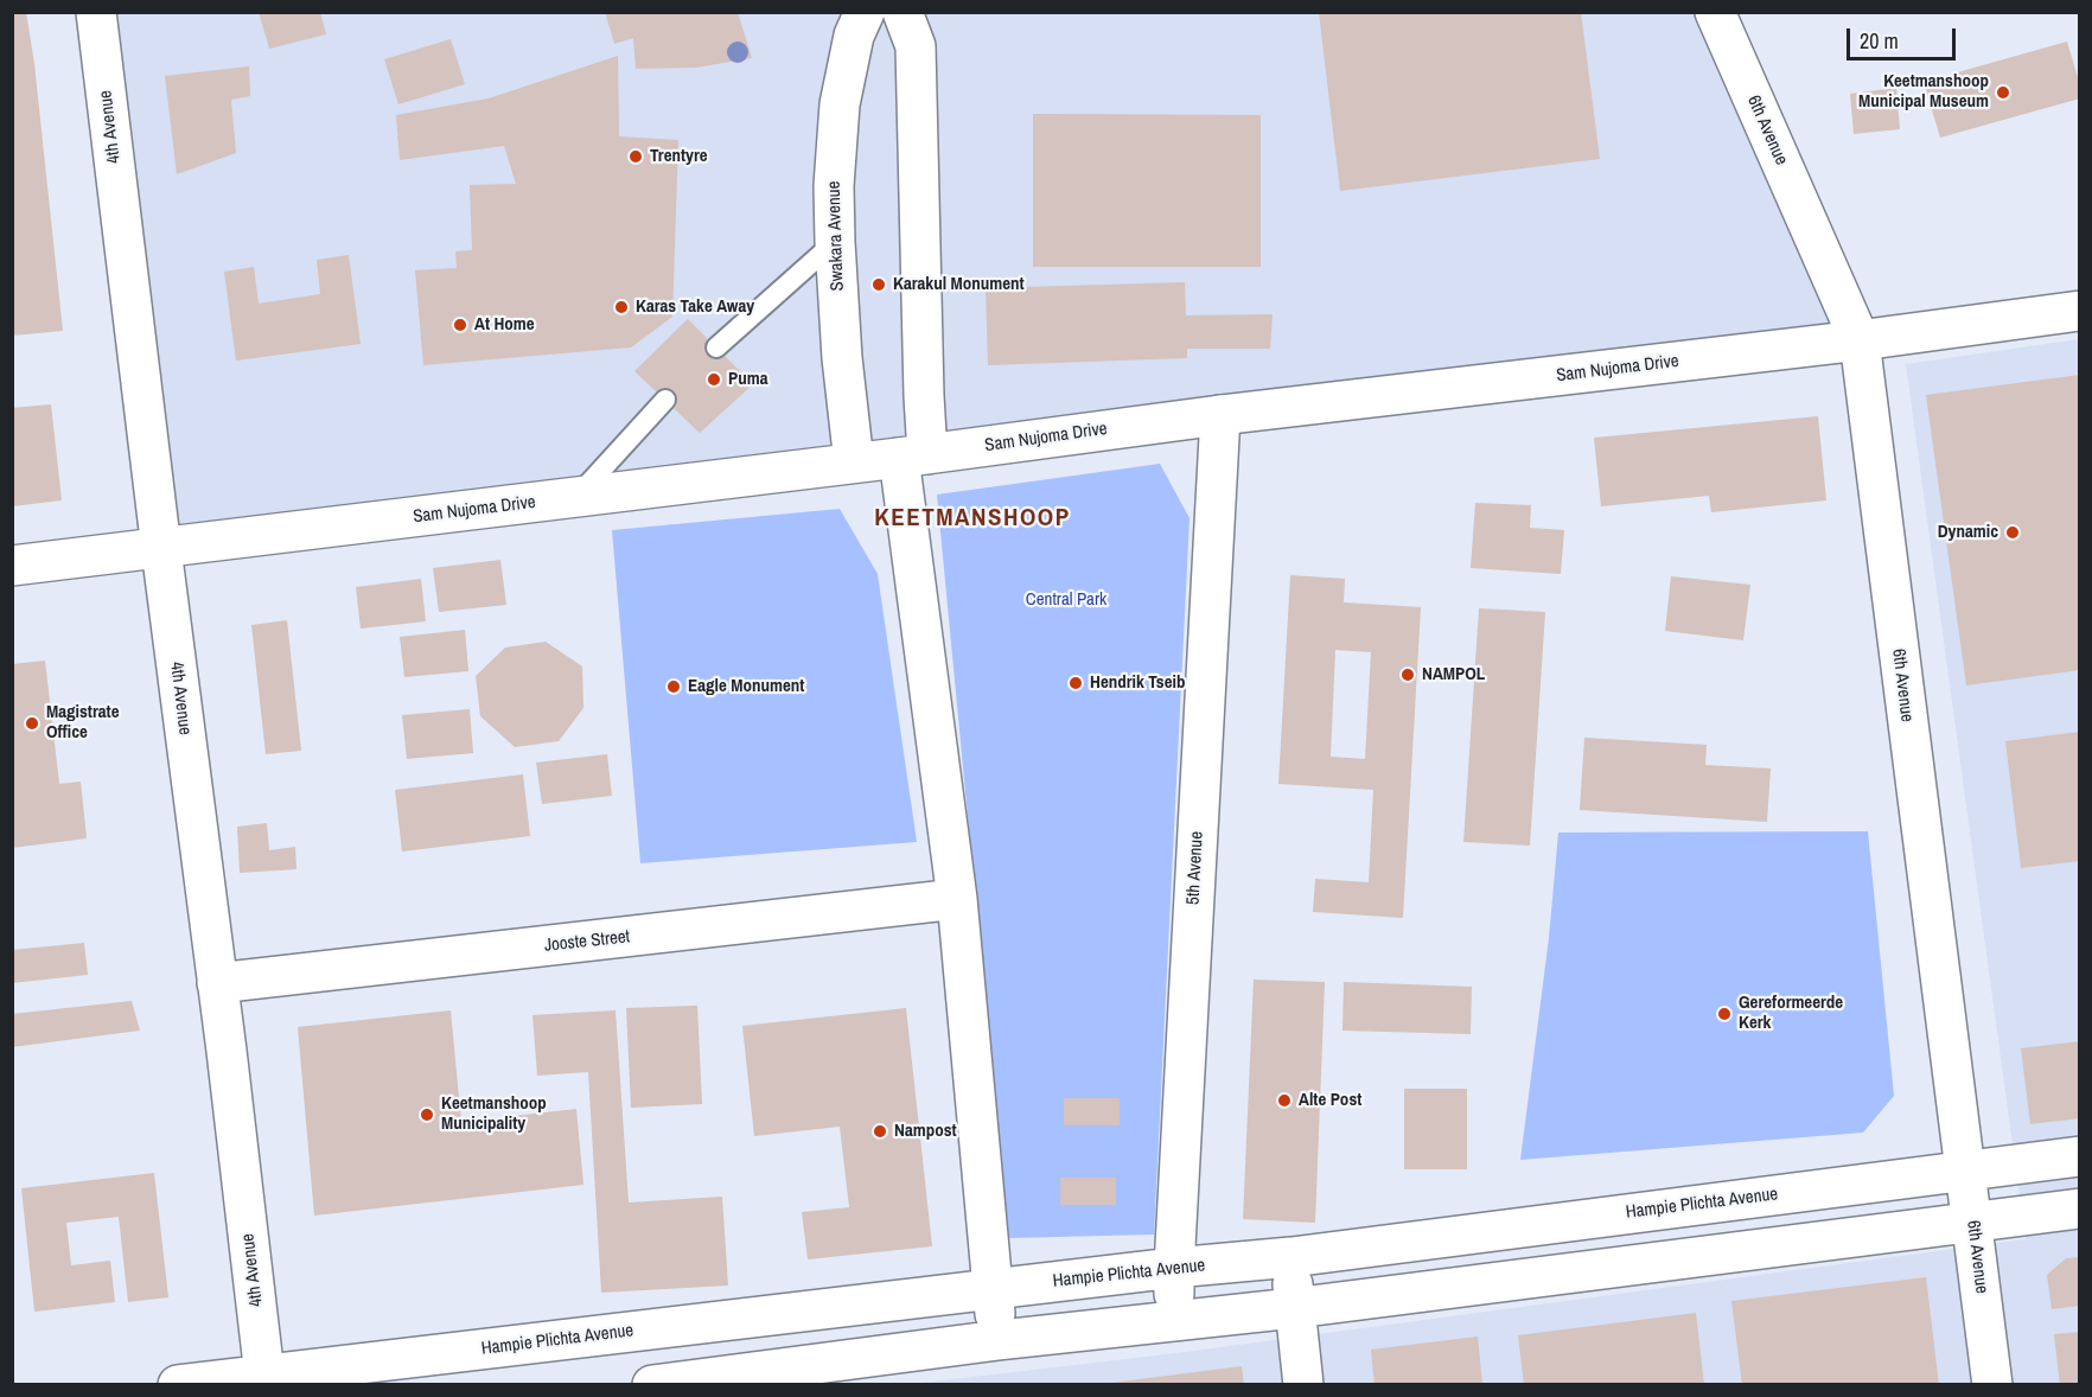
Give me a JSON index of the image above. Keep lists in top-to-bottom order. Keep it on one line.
{"streets":{"street":["4th Avenue","6th Avenue","Swakara Avenue","Sam Nujoma Drive","5th Avenue","Jooste Street","Hampie Plichta Avenue"]},"crossings":[["4th Avenue","Sam Nujoma Drive"],["4th Avenue","Jooste Street"],["4th Avenue","Hampie Plichta Avenue"],["6th Avenue","Sam Nujoma Drive"],["6th Avenue","Hampie Plichta Avenue"],["Swakara Avenue","Sam Nujoma Drive"],["Sam Nujoma Drive","5th Avenue"],["5th Avenue","Hampie Plichta Avenue"]],"districts":["KEETMANSHOOP"],"parks":["Central Park"],"places":["Keetmanshoop Municipal Museum","Trentyre","Karakul Monument","Karas Take Away","At Home","Puma","Dynamic","NAMPOL","Hendrik Tseib","Eagle Monument","Magistrate Office","Gereformeerde Kerk","Alte Post","Keetmanshoop Municipality","Nampost"],"scale_bar":"20 m"}
